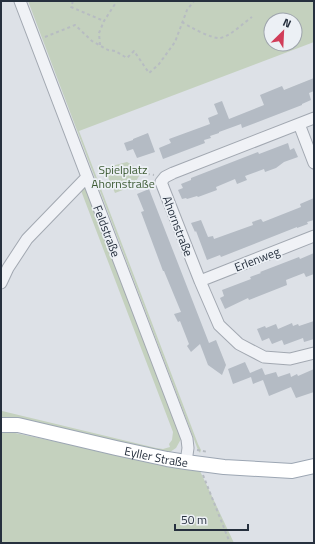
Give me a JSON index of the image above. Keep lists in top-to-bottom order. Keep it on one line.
{"streets":{"main road":["Eyller Straße"],"street":["Ahornstraße","Feldstraße","Erlenweg"]},"crossings":[["Ahornstraße","Erlenweg"],["Feldstraße","Eyller Straße"]],"parks":["Spielplatz Ahornstraße"],"scale_bar":"50 m","north":"top right"}
